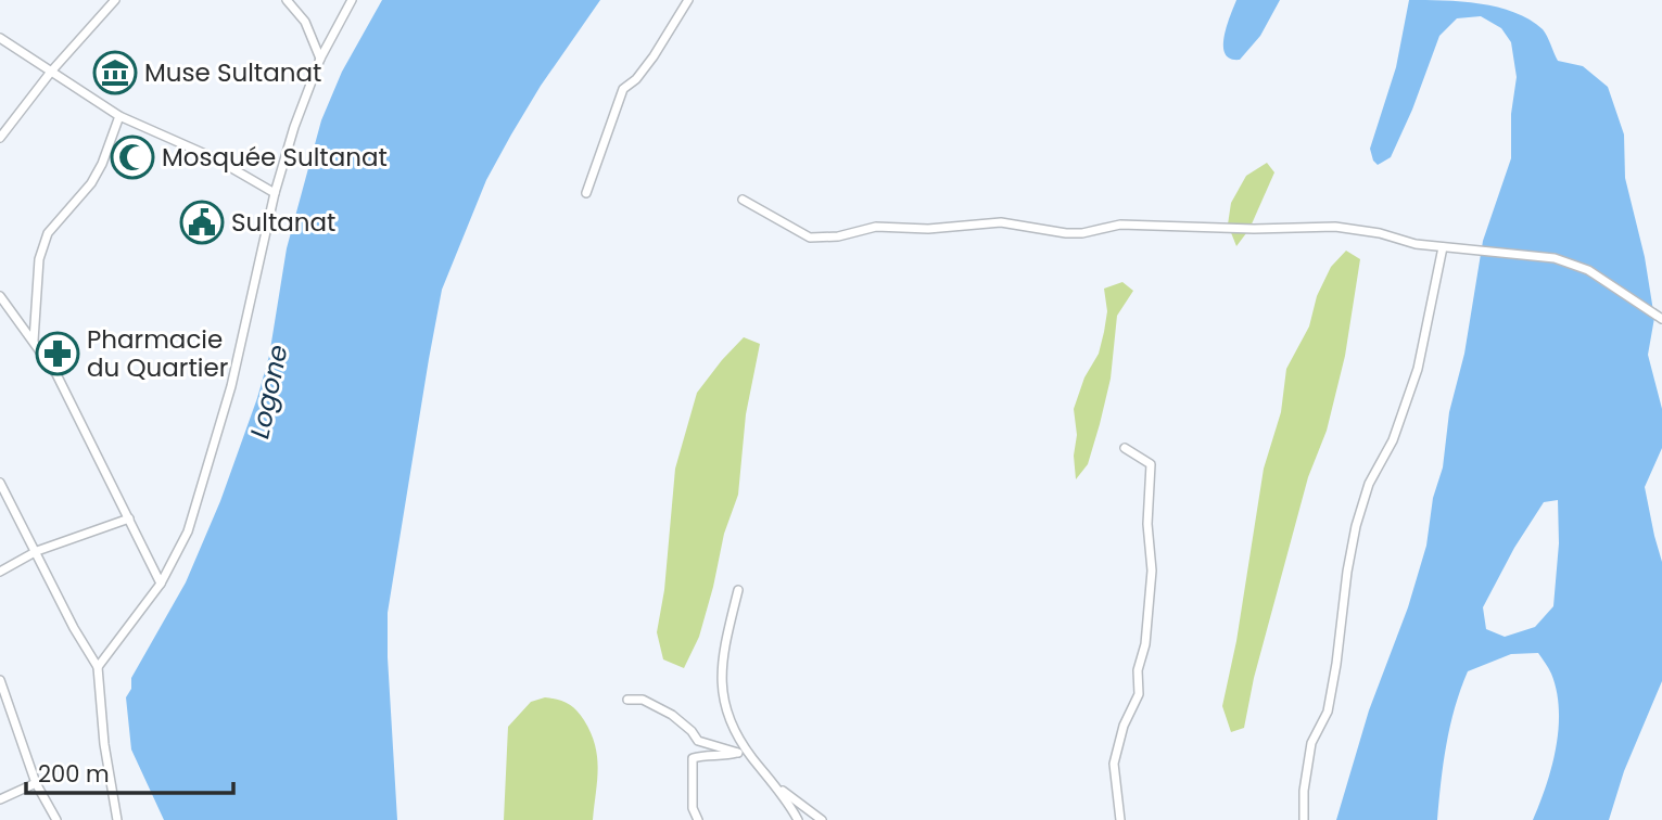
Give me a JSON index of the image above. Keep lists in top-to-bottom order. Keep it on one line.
{"water":["Logone"],"places":{"museum":["Muse Sultanat"],"mosque":["Mosquée Sultanat"],"public building":["Sultanat"],"pharmacy":["Pharmacie du Quartier"]},"scale_bar":"200 m"}
